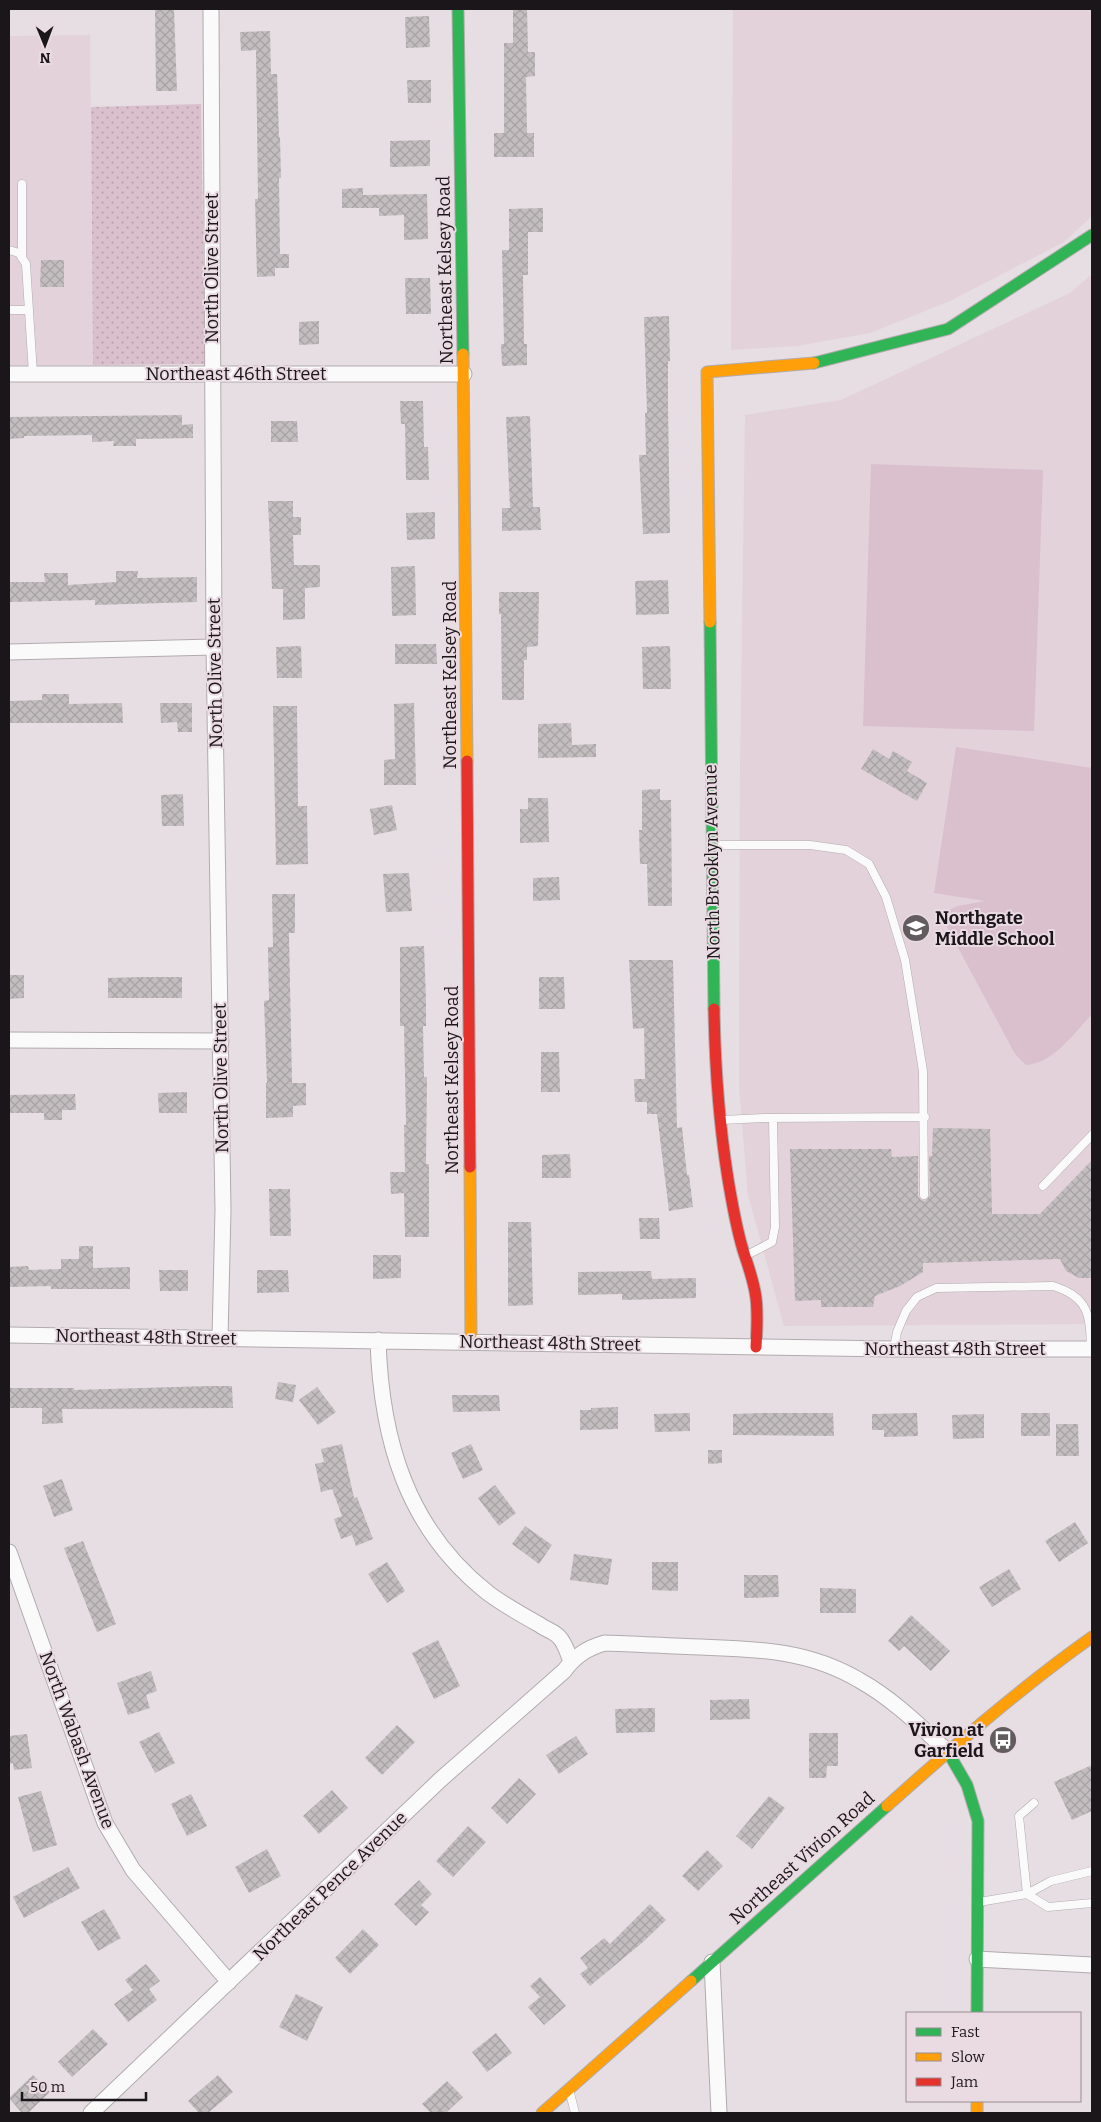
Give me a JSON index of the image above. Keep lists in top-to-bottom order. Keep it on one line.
{"streets":{"street":["North Olive Street","Northeast Kelsey Road","Northeast 46th Street","North Brooklyn Avenue","Northeast 48th Street","North Wabash Avenue","Northeast Vivion Road","Northeast Pence Avenue"]},"crossings":[["North Olive Street","Northeast 46th Street"],["North Olive Street","Northeast 48th Street"],["Northeast Kelsey Road","Northeast 46th Street"],["Northeast Kelsey Road","Northeast 48th Street"],["North Brooklyn Avenue","Northeast 48th Street"],["North Wabash Avenue","Northeast Pence Avenue"],["Northeast Vivion Road","Northeast Pence Avenue"]],"places":{"school or university":["Northgate Middle School"],"bus stop":["Vivion at Garfield"]},"legend":["Fast","Slow","Jam"],"scale_bar":"50 m","north":"bottom"}
